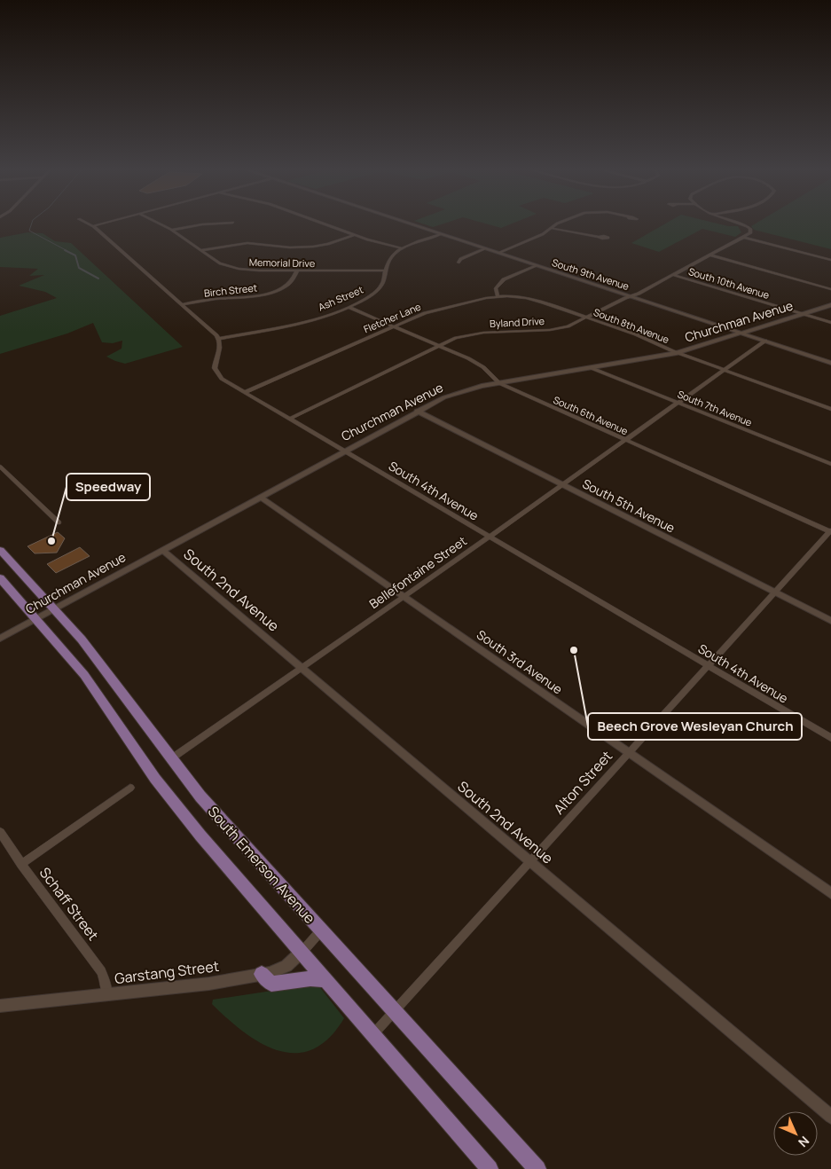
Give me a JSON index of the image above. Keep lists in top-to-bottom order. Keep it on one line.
{"streets":{"main road":["South Emerson Avenue"],"street":["Memorial Drive","South 9th Avenue","South 10th Avenue","Birch Street","Ash Street","Fletcher Lane","Churchman Avenue","Byland Drive","South 8th Avenue","South 7th Avenue","South 6th Avenue","South 4th Avenue","South 5th Avenue","Bellefontaine Street","South 2nd Avenue","South 3rd Avenue","Alton Street","Schaff Street","Garstang Street"]},"crossings":[["Memorial Drive","Birch Street"],["Memorial Drive","Ash Street"],["South 9th Avenue","Ash Street"],["South 9th Avenue","Churchman Avenue"],["South 9th Avenue","Byland Drive"],["South 9th Avenue","Bellefontaine Street"],["South 10th Avenue","Churchman Avenue"],["South 10th Avenue","Byland Drive"],["Ash Street","South 6th Avenue"],["Ash Street","South 4th Avenue"],["Fletcher Lane","South 8th Avenue"],["Fletcher Lane","South 6th Avenue"],["Fletcher Lane","South 4th Avenue"],["Churchman Avenue","South 8th Avenue"],["Churchman Avenue","South 7th Avenue"],["Churchman Avenue","South 6th Avenue"],["Churchman Avenue","South 4th Avenue"],["Churchman Avenue","South 5th Avenue"],["Churchman Avenue","South 2nd Avenue"],["Churchman Avenue","South 3rd Avenue"],["Churchman Avenue","South Emerson Avenue"],["Byland Drive","South 8th Avenue"],["Byland Drive","South 6th Avenue"],["Byland Drive","South 4th Avenue"],["South 8th Avenue","Bellefontaine Street"],["South 7th Avenue","Bellefontaine Street"],["South 6th Avenue","Bellefontaine Street"],["South 6th Avenue","Alton Street"],["South 4th Avenue","Bellefontaine Street"],["South 4th Avenue","Alton Street"],["South 5th Avenue","Bellefontaine Street"],["South 5th Avenue","Alton Street"],["Bellefontaine Street","South 2nd Avenue"],["Bellefontaine Street","South 3rd Avenue"],["Bellefontaine Street","South Emerson Avenue"],["South 2nd Avenue","Alton Street"],["South 3rd Avenue","Alton Street"],["Alton Street","South Emerson Avenue"],["South Emerson Avenue","Garstang Street"],["Schaff Street","Garstang Street"]],"places":["Speedway","Beech Grove Wesleyan Church"],"north":"bottom right"}
